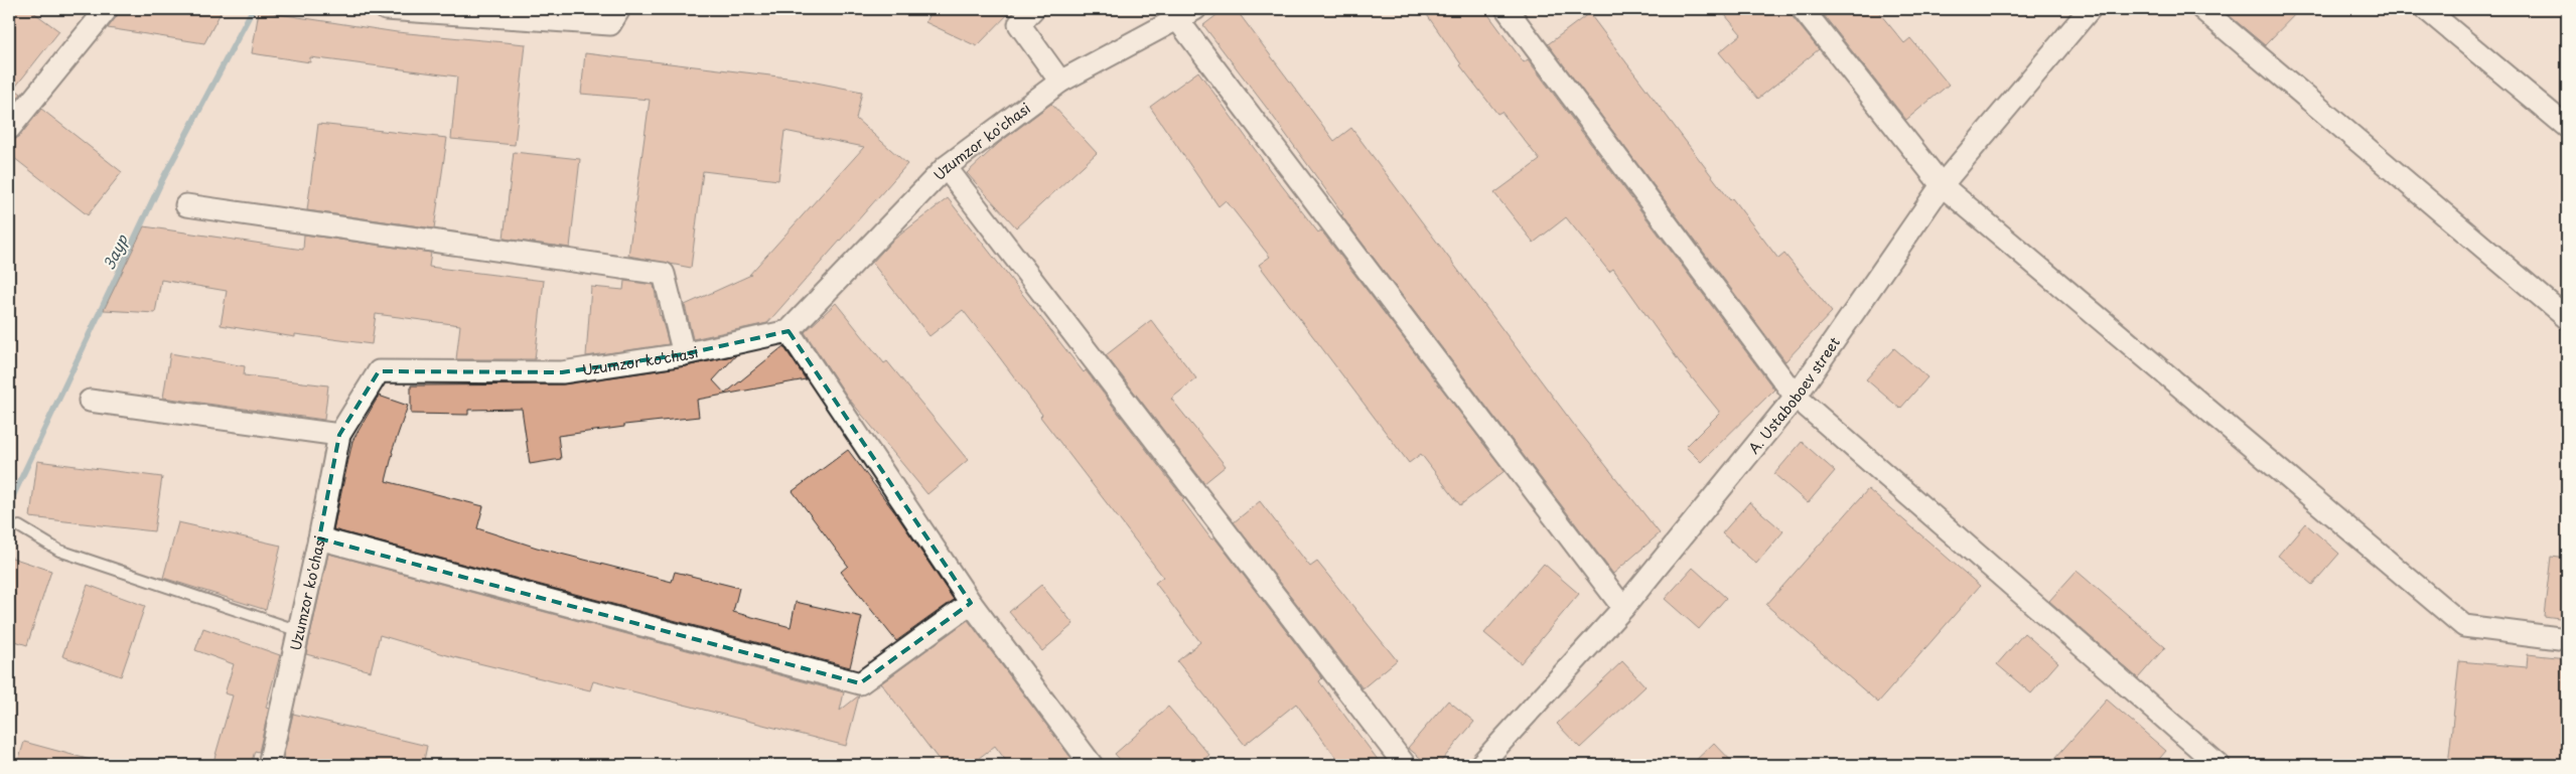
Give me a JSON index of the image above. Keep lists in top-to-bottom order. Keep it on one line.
{"streets":{"street":["Uzumzor ko'chasi","A. Ustaboboev street"]},"water":["Заур"]}
